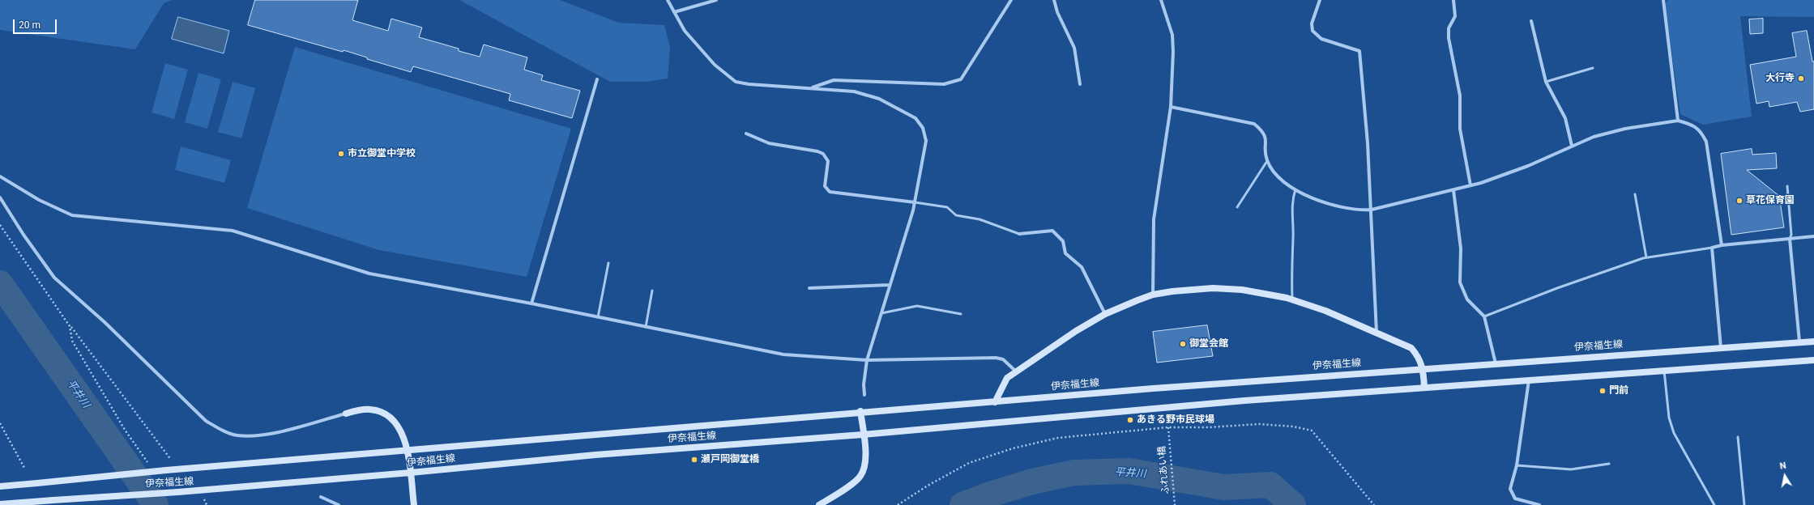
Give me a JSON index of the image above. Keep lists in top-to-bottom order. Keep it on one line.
{"streets":{"main road":["伊奈福生線"],"path":["ふれあい橋"]},"water":["平井川"],"places":["大行寺","市立御堂中学校","草花保育園","御堂会館","門前","あきる野市民球場","瀬戸岡御堂橋"],"scale_bar":"20 m","north":"top"}
